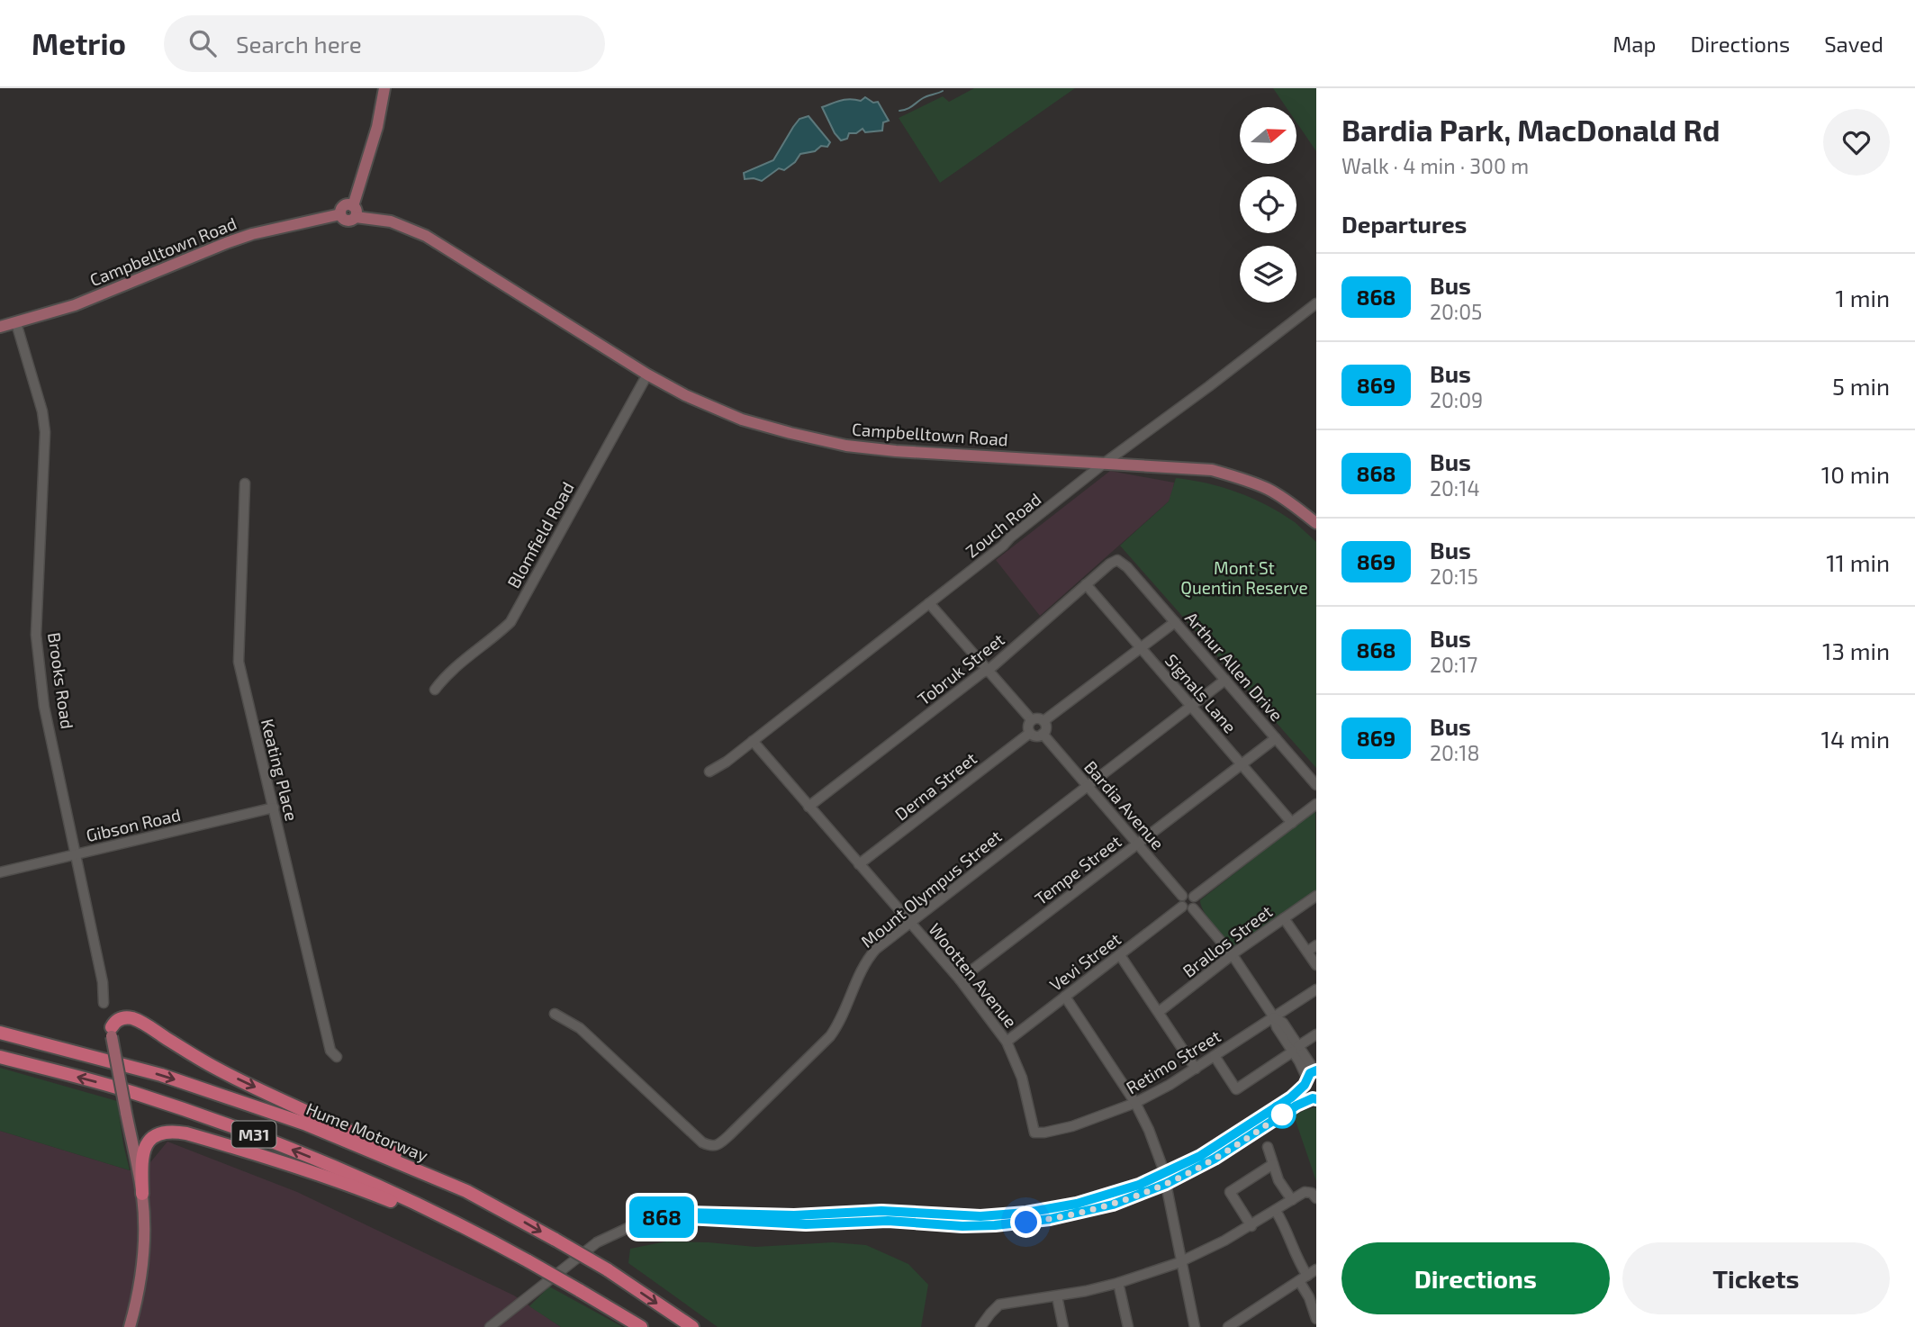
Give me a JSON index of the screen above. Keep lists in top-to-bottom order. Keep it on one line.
{"streets":{"highway":["Hume Motorway","M31"],"main road":["Campbelltown Road"],"street":["Zouch Road","Blomfield Road","Arthur Allen Drive","Tobruk Street","Brooks Road","Signals Lane","Keating Place","Derna Street","Bardia Avenue","Gibson Road","Tempe Street","Mount Olympus Street","Brallos Street","Vevi Street","Wootten Avenue","Retimo Street"]},"crossings":[["Campbelltown Road","Zouch Road"],["Campbelltown Road","Blomfield Road"],["Campbelltown Road","Brooks Road"],["Zouch Road","Wootten Avenue"],["Arthur Allen Drive","Tobruk Street"],["Arthur Allen Drive","Tempe Street"],["Arthur Allen Drive","Mount Olympus Street"],["Tobruk Street","Signals Lane"],["Tobruk Street","Wootten Avenue"],["Brooks Road","Gibson Road"],["Signals Lane","Tempe Street"],["Signals Lane","Mount Olympus Street"],["Keating Place","Gibson Road"],["Derna Street","Bardia Avenue"],["Derna Street","Wootten Avenue"],["Bardia Avenue","Tempe Street"],["Bardia Avenue","Mount Olympus Street"],["Bardia Avenue","Vevi Street"],["Tempe Street","Wootten Avenue"],["Mount Olympus Street","Wootten Avenue"],["Vevi Street","Wootten Avenue"],["Wootten Avenue","Retimo Street"]],"parks":["Mont St Quentin Reserve"],"lines":["bus line 868"],"north":"right","page":{"header":"Metrio","search":"Search here","nav":["Map","Directions","Saved"],"on_map":"868","heading":[["Bardia Park, MacDonald Rd","Walk · 4 min · 300 m"],"Departures"],"list":[{"mark":"868","name":"Bus","note":"20:05","value":"1 min"},{"mark":"869","name":"Bus","note":"20:09","value":"5 min"},{"mark":"868","name":"Bus","note":"20:14","value":"10 min"},{"mark":"869","name":"Bus","note":"20:15","value":"11 min"},{"mark":"868","name":"Bus","note":"20:17","value":"13 min"},{"mark":"869","name":"Bus","note":"20:18","value":"14 min"}],"buttons":["Directions","Tickets"]}}
